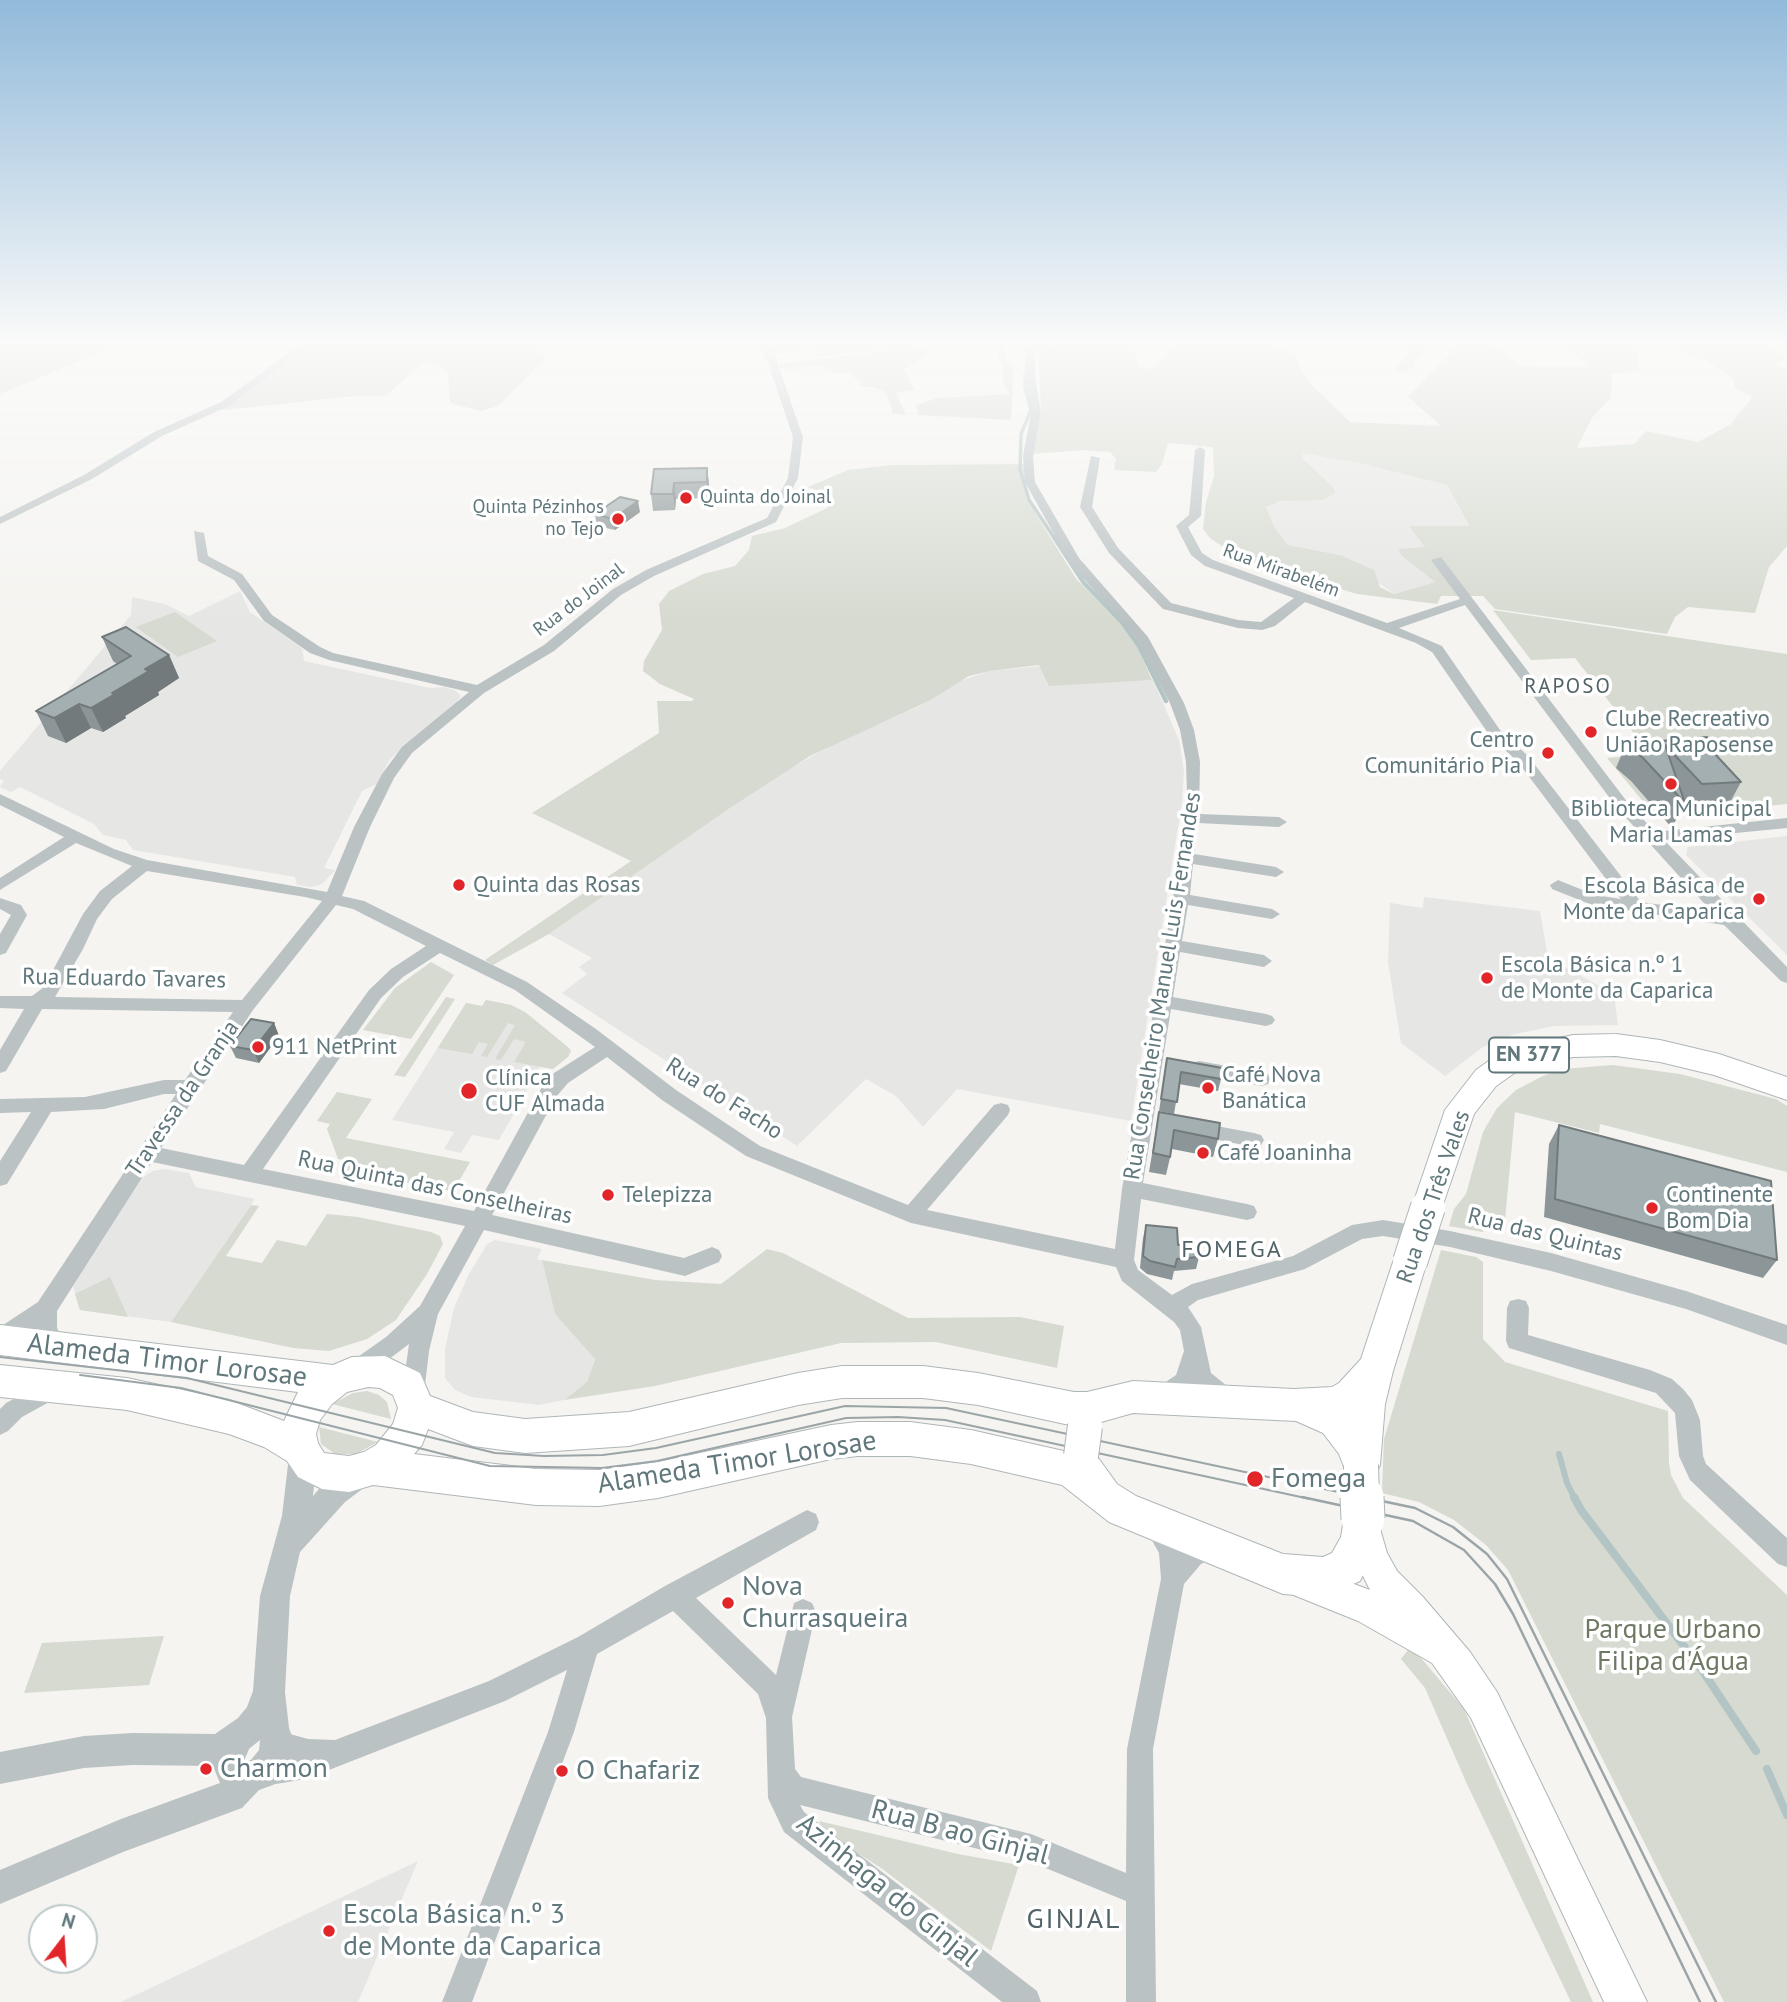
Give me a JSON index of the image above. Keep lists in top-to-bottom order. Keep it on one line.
{"streets":{"main road":["EN 377","Rua dos Três Vales","Alameda Timor Lorosae"],"street":["Rua Mirabelém","Rua do Joinal","Rua Eduardo Tavares","Rua Conselheiro Manuel Luis Fernandes","Travessa da Granja","Rua do Facho","Rua Quinta das Conselheiras","Rua das Quintas","Rua B ao Ginjal","Azinhaga do Ginjal"]},"crossings":[["Rua do Joinal","Travessa da Granja"],["Rua do Joinal","Rua do Facho"],["Rua Eduardo Tavares","Travessa da Granja"],["Rua Conselheiro Manuel Luis Fernandes","Rua do Facho"],["EN 377","Rua dos Três Vales"],["Travessa da Granja","Rua do Facho"],["Travessa da Granja","Rua Quinta das Conselheiras"],["Travessa da Granja","Alameda Timor Lorosae"],["Rua dos Três Vales","Alameda Timor Lorosae"],["Rua B ao Ginjal","Azinhaga do Ginjal"]],"districts":["RAPOSO","FOMEGA","GINJAL"],"parks":["Parque Urbano Filipa d'Água"],"places":["Quinta do Joinal","Quinta Pézinhos no Tejo","Clube Recreativo União Raposense","Centro Comunitário Pia I","Biblioteca Municipal Maria Lamas","Quinta das Rosas","Escola Básica de Monte da Caparica","Escola Básica n.º 1 de Monte da Caparica","911 NetPrint","Café Nova Banática","Clínica CUF Almada","Café Joaninha","Telepizza","Continente Bom Dia","Fomega","Nova Churrasqueira","Charmon","O Chafariz","Escola Básica n.º 3 de Monte da Caparica"],"north":"top"}
